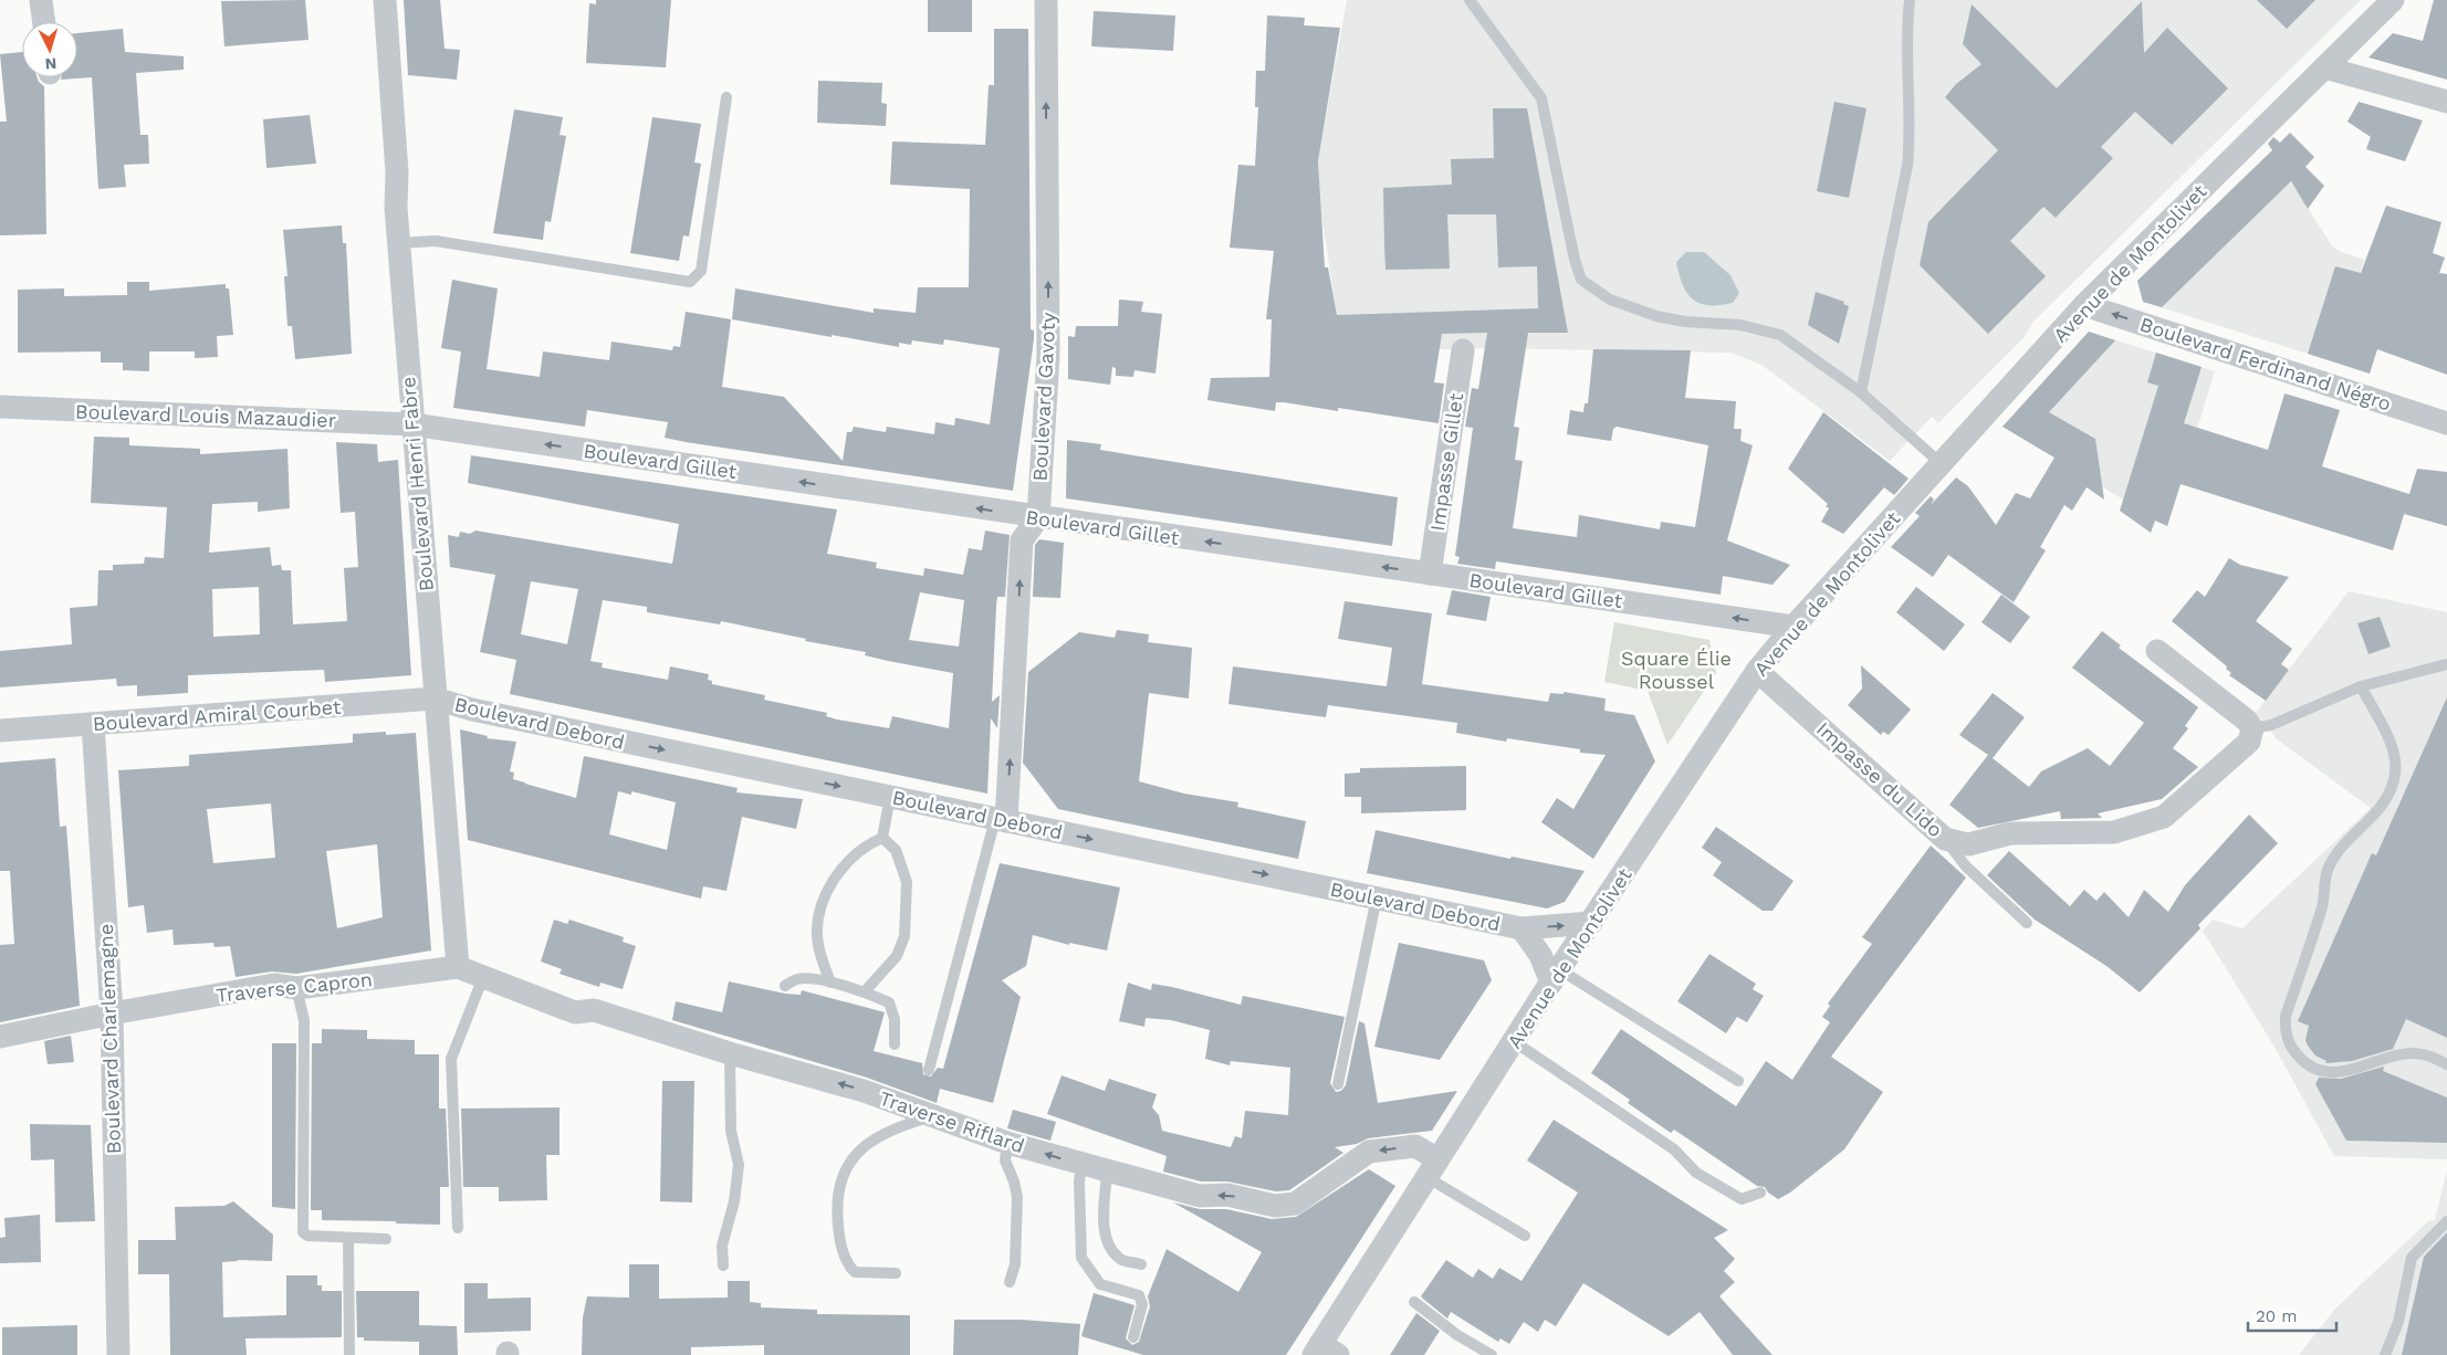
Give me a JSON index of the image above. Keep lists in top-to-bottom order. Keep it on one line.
{"streets":{"street":["Avenue de Montolivet","Boulevard Ferdinand Négro","Boulevard Gavoty","Boulevard Louis Mazaudier","Boulevard Gillet","Impasse Gillet","Boulevard Henri Fabre","Boulevard Amiral Courbet","Boulevard Debord","Impasse du Lido","Traverse Capron","Boulevard Charlemagne","Traverse Riflard"]},"crossings":[["Avenue de Montolivet","Boulevard Ferdinand Négro"],["Avenue de Montolivet","Boulevard Gillet"],["Avenue de Montolivet","Boulevard Debord"],["Avenue de Montolivet","Impasse du Lido"],["Avenue de Montolivet","Traverse Riflard"],["Boulevard Gavoty","Boulevard Gillet"],["Boulevard Louis Mazaudier","Boulevard Gillet"],["Boulevard Louis Mazaudier","Boulevard Henri Fabre"],["Boulevard Gillet","Impasse Gillet"],["Boulevard Gillet","Boulevard Henri Fabre"],["Boulevard Henri Fabre","Boulevard Amiral Courbet"],["Boulevard Henri Fabre","Boulevard Debord"],["Boulevard Henri Fabre","Traverse Capron"],["Boulevard Henri Fabre","Traverse Riflard"],["Boulevard Amiral Courbet","Boulevard Debord"],["Boulevard Amiral Courbet","Boulevard Charlemagne"],["Traverse Capron","Boulevard Charlemagne"],["Traverse Capron","Traverse Riflard"]],"one_way":["Boulevard Ferdinand Négro","Boulevard Gavoty","Boulevard Gillet","Boulevard Debord","Traverse Riflard"],"parks":["Square Élie Roussel"],"scale_bar":"20 m","north":"bottom"}
